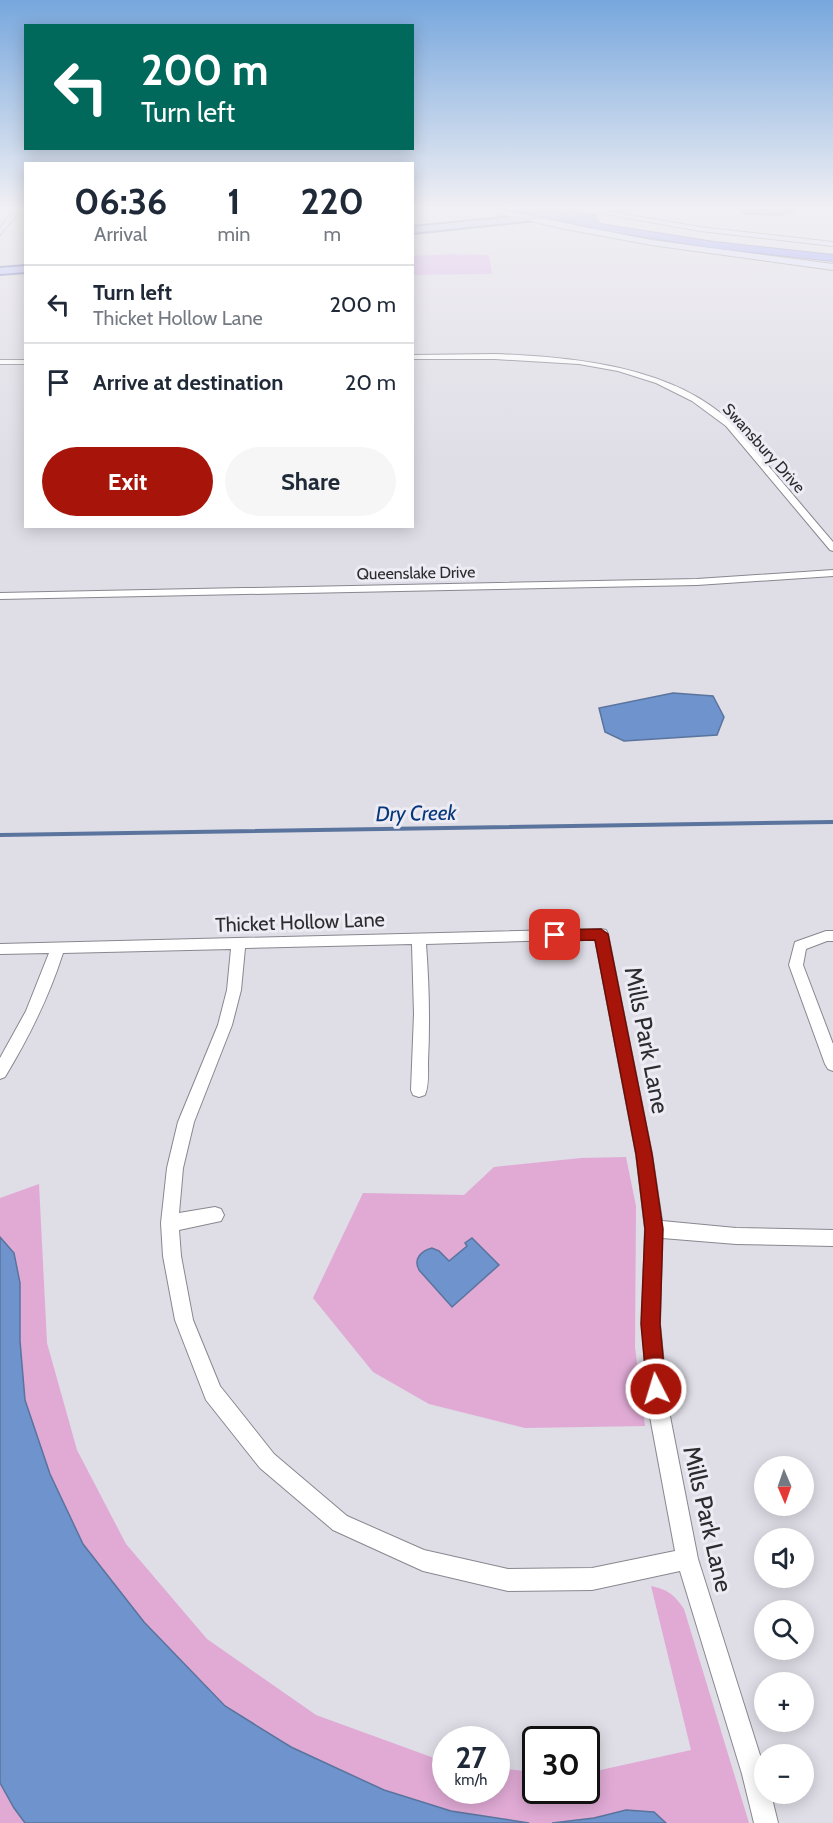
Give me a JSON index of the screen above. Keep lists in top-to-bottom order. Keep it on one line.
{"streets":{"street":["Swansbury Drive","Queenslake Drive","Thicket Hollow Lane","Mills Park Lane"]},"crossings":[["Thicket Hollow Lane","Mills Park Lane"]],"water":["Dry Creek"],"north":"bottom","page":{"turn":["200 m","Turn left"],"eta":["06:36","Arrival","1","min","220","m"],"list":[{"name":"Turn left","note":"Thicket Hollow Lane","value":"200 m"},{"name":"Arrive at destination","value":"20 m"}],"buttons":["Exit","Share"],"map_buttons":["+","−"],"speed":"27 km/h","limit":"30"}}
